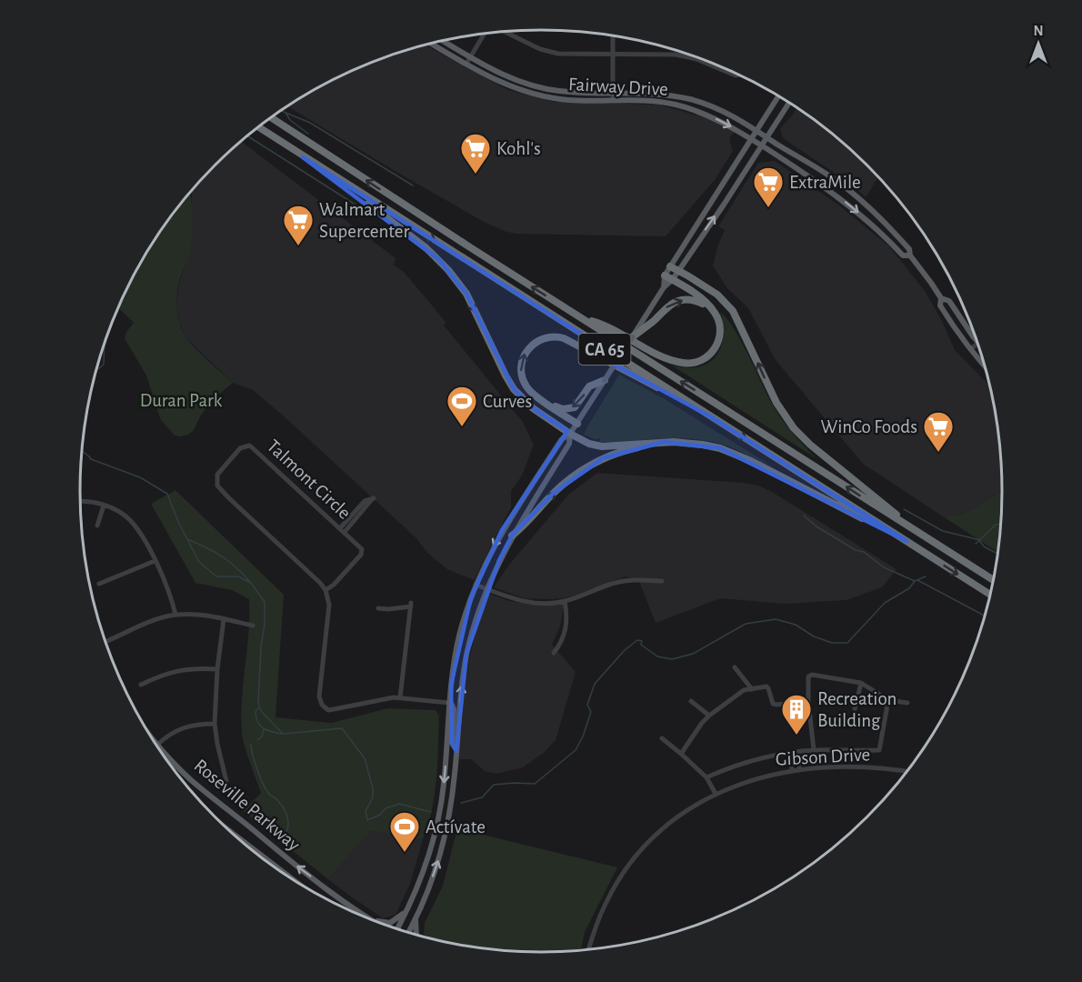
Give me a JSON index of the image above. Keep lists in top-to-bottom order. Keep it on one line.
{"streets":{"highway":["CA 65"],"main road":["Fairway Drive","Roseville Parkway"],"street":["Talmont Circle","Gibson Drive"]},"one_way":["Roseville Parkway"],"parks":["Duran Park"],"places":{"supermarket":["Kohl's","ExtraMile","Walmart Supercenter","WinCo Foods"],"sports":["Curves","Actívate"],"building":["Recreation Building"]},"north":"top"}
